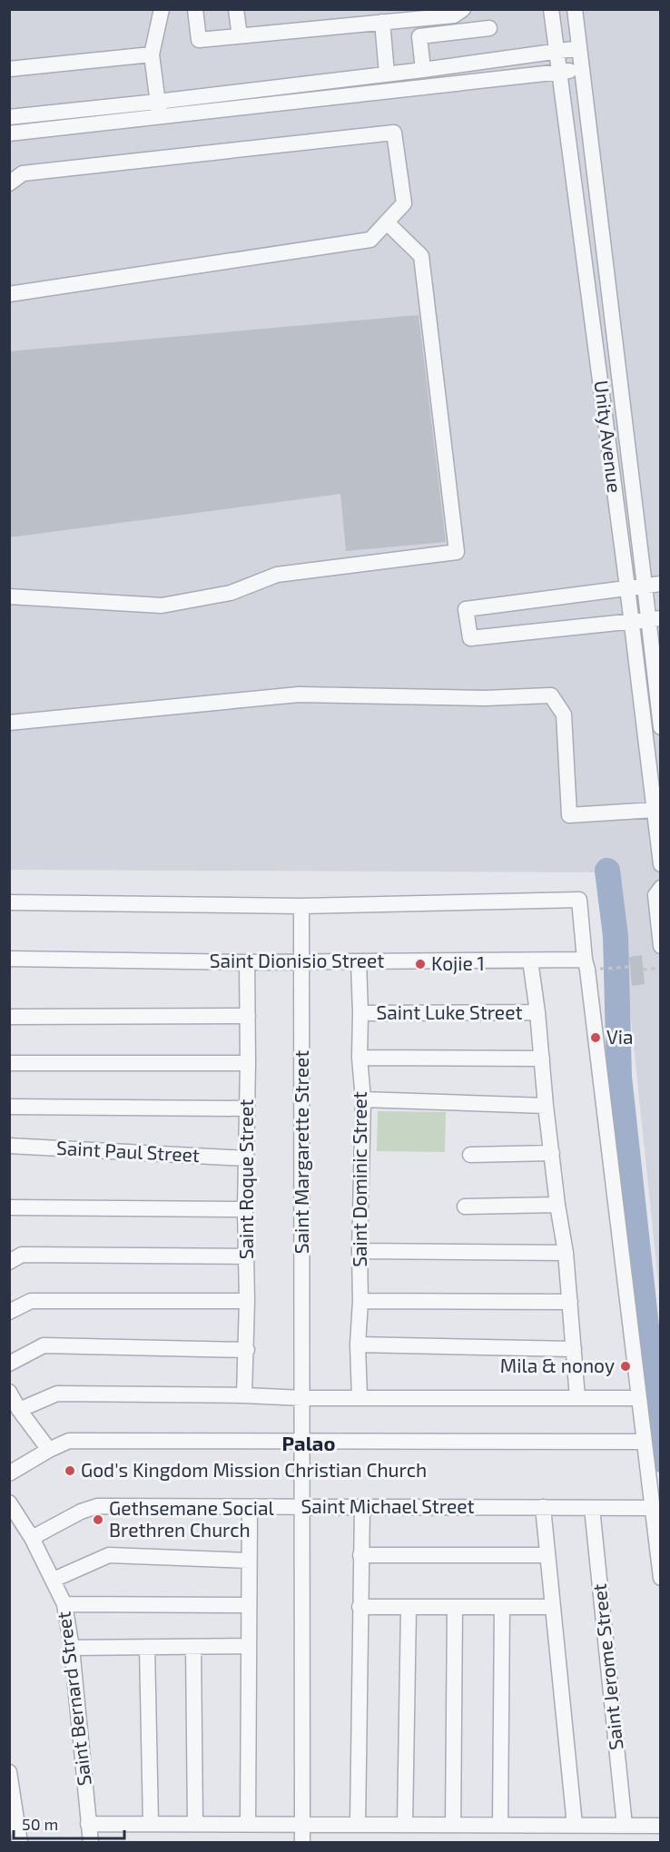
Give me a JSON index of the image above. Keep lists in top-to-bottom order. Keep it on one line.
{"streets":{"street":["Unity Avenue","Saint Dionisio Street","Saint Luke Street","Saint Paul Street","Saint Margarette Street","Saint Roque Street","Saint Dominic Street","Saint Michael Street","Saint Jerome Street","Saint Bernard Street"]},"crossings":[["Saint Dionisio Street","Saint Margarette Street"],["Saint Dionisio Street","Saint Roque Street"],["Saint Dionisio Street","Saint Dominic Street"],["Saint Luke Street","Saint Dominic Street"],["Saint Paul Street","Saint Roque Street"],["Saint Margarette Street","Saint Michael Street"],["Saint Michael Street","Saint Jerome Street"],["Saint Michael Street","Saint Bernard Street"]],"districts":["Palao"],"places":["Kojie 1","Via","Mila & nonoy","God's Kingdom Mission Christian Church","Gethsemane Social Brethren Church"],"scale_bar":"50 m"}
